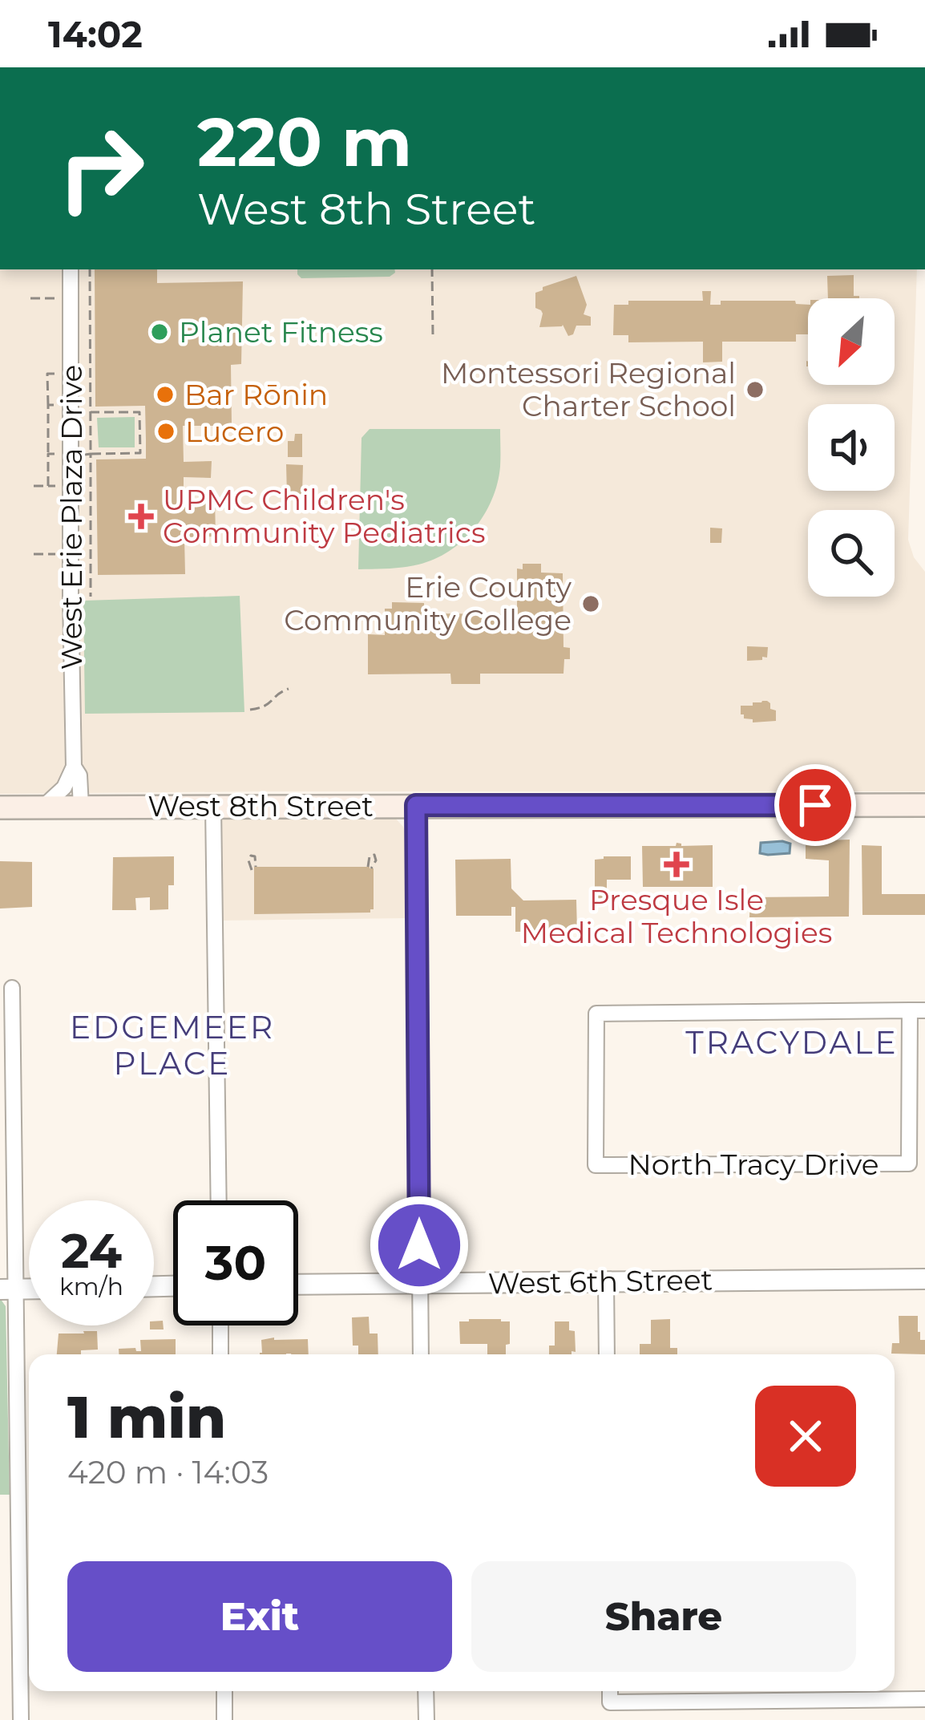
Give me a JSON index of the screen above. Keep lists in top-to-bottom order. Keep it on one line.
{"streets":{"main road":["West 8th Street"],"street":["West Erie Plaza Drive","North Tracy Drive","West 6th Street"]},"crossings":[["West Erie Plaza Drive","West 8th Street"]],"districts":["EDGEMEER PLACE","TRACYDALE"],"places":{"other":["Planet Fitness","Montessori Regional Charter School","Bar Rōnin","Lucero","Erie County Community College"],"health":["UPMC Children's Community Pediatrics","Presque Isle Medical Technologies"]},"north":"bottom left","page":{"status":"14:02","turn":["220 m","West 8th Street"],"speed":"24 km/h","limit":"30","heading":["1 min","420 m · 14:03"],"buttons":["Exit","Share"]}}
